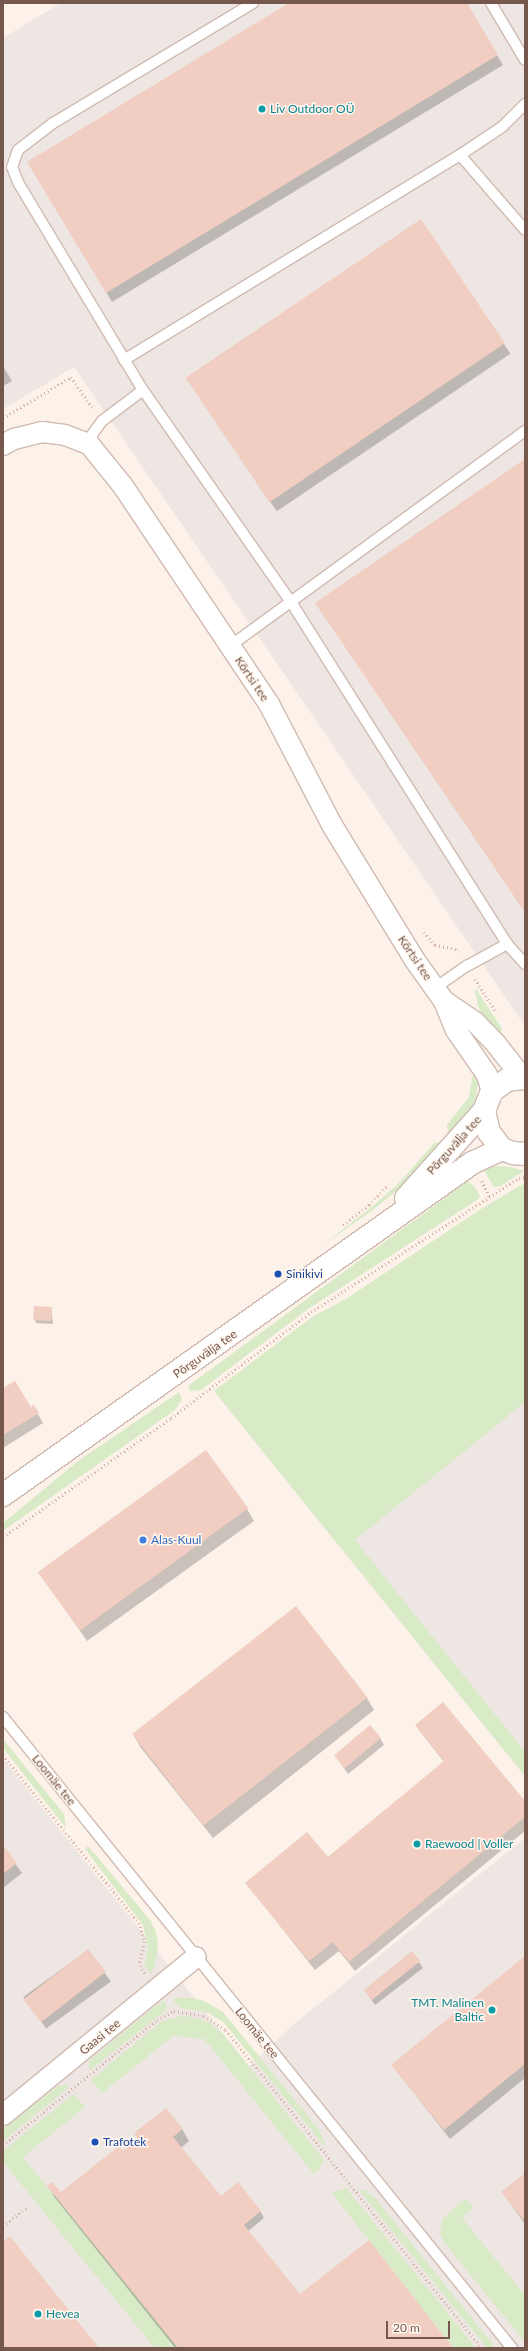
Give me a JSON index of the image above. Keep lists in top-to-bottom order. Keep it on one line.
{"streets":{"street":["Kõrtsi tee","Põrguvälja tee","Gaasi tee"],"lane":["Loomäe tee"]},"crossings":[["Kõrtsi tee","Põrguvälja tee"],["Loomäe tee","Gaasi tee"]],"places":["Liv Outdoor OÜ","Sinikivi","Alas-Kuul","Raewood | Voller","TMT. Malinen Baltic","Trafotek","Hevea"],"scale_bar":"20 m"}
